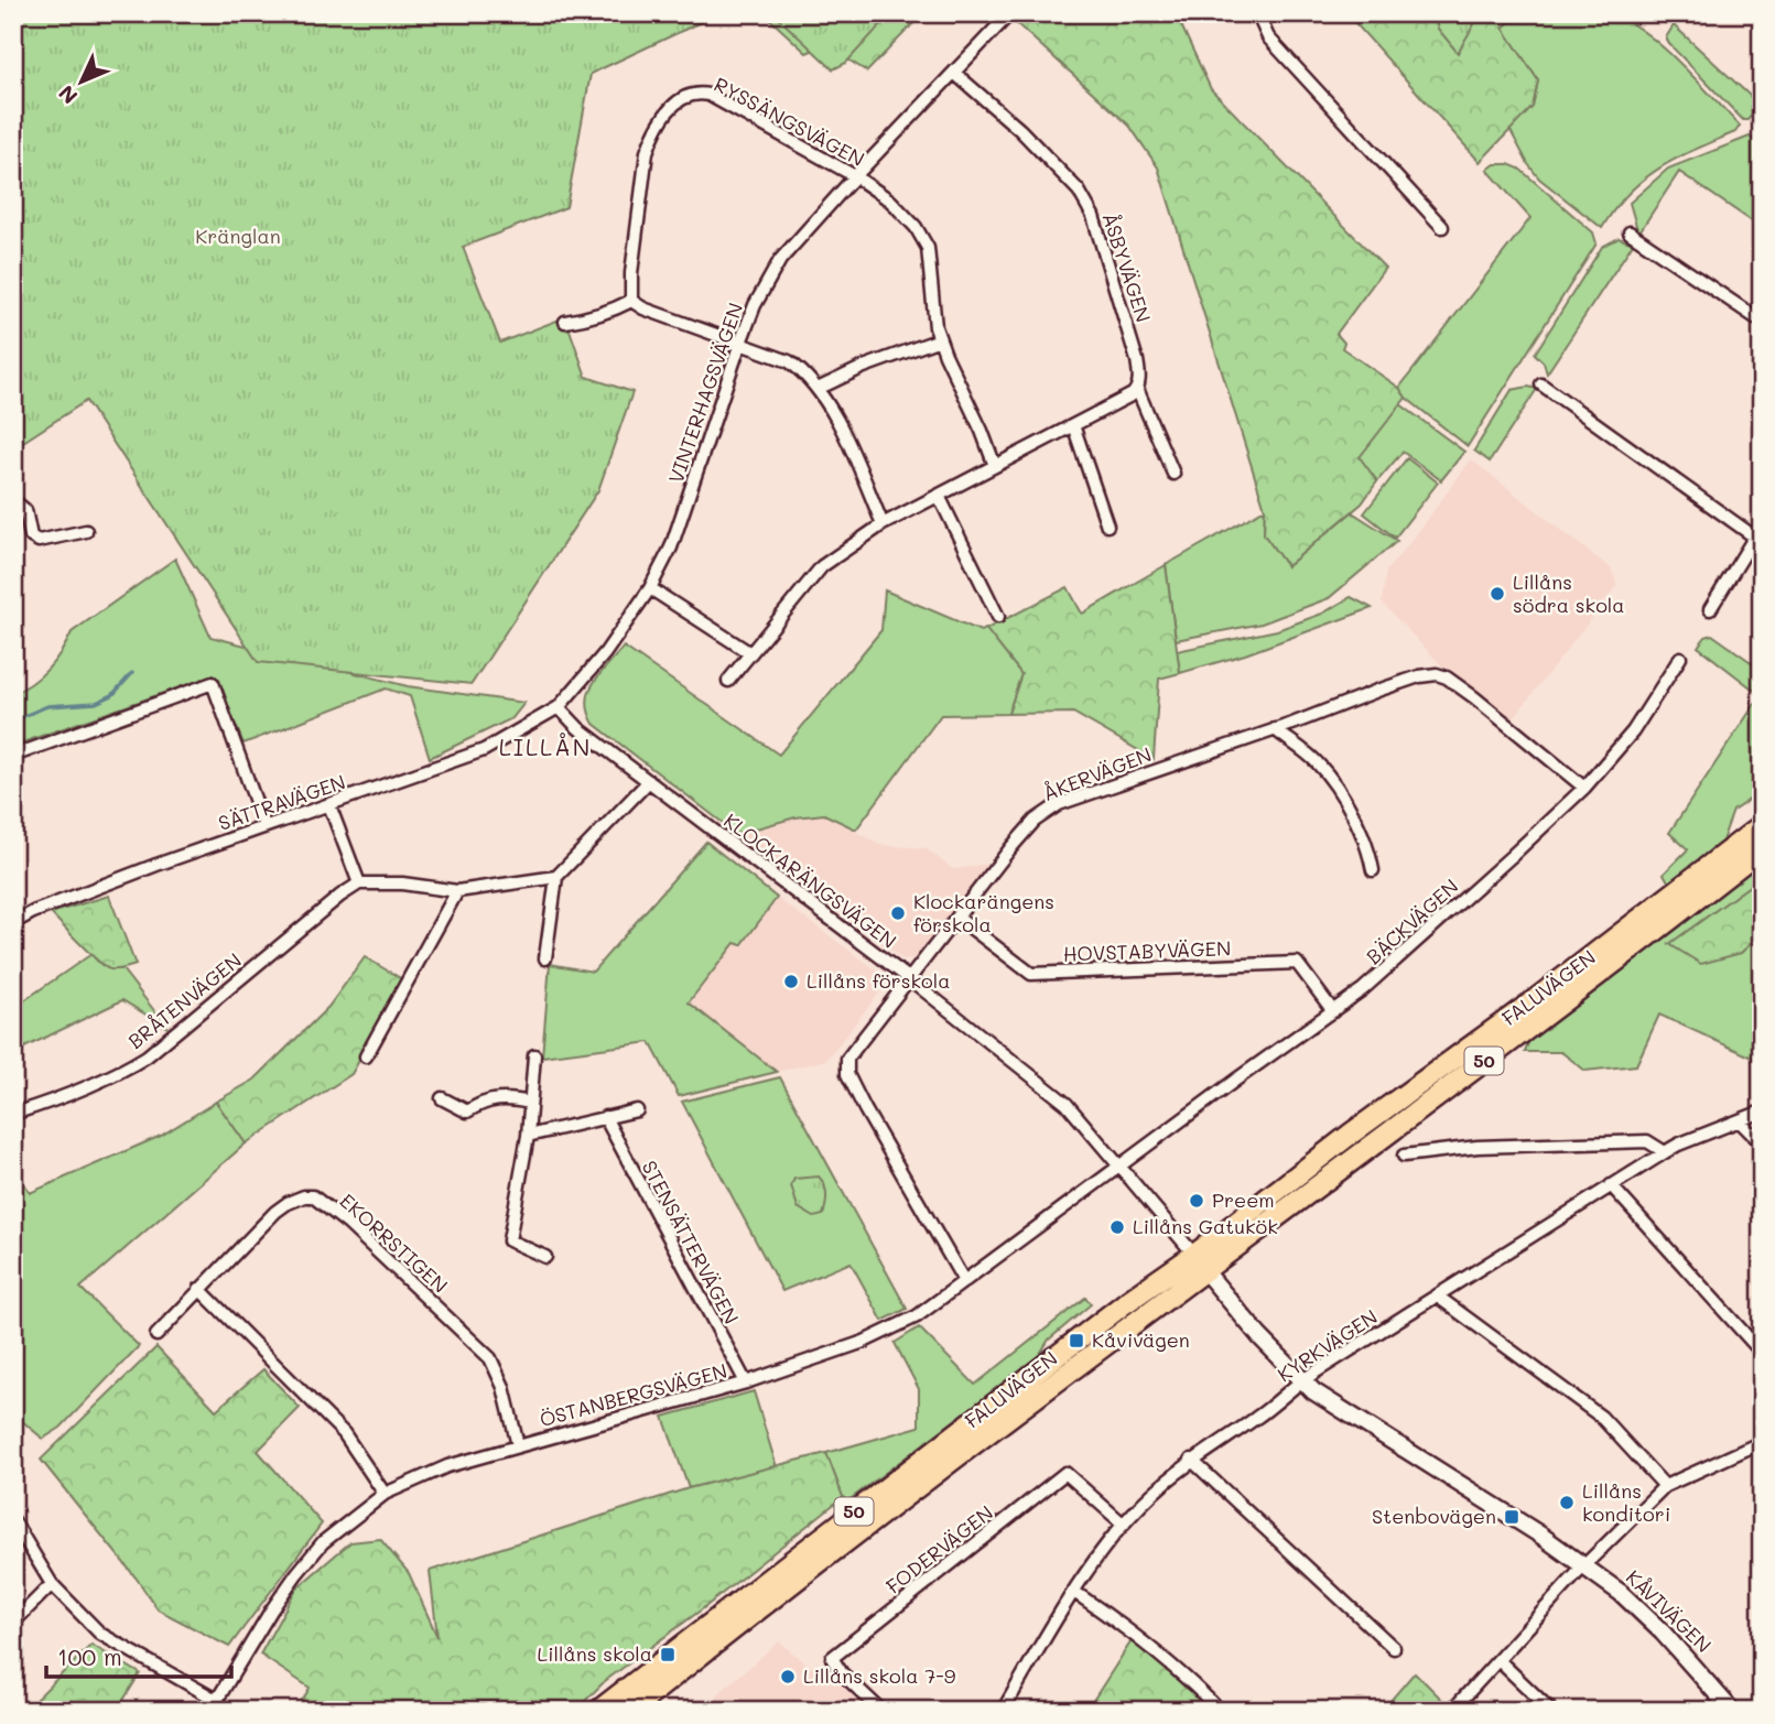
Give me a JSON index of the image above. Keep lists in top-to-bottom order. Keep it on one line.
{"streets":{"highway":["FALUVÄGEN","50"],"street":["RYSSÄNGSVÄGEN","ÅSBYVÄGEN","VINTERHAGSVÄGEN","ÅKERVÄGEN","SÄTTRAVÄGEN","KLOCKARÄNGSVÄGEN","BÄCKVÄGEN","HOVSTABYVÄGEN","BRÅTENVÄGEN","STENSÄTTERVÄGEN","EKORRSTIGEN","KYRKVÄGEN","ÖSTANBERGSVÄGEN","FODERVÄGEN","KÅVIVÄGEN"]},"crossings":[["RYSSÄNGSVÄGEN","VINTERHAGSVÄGEN"],["ÅSBYVÄGEN","VINTERHAGSVÄGEN"],["VINTERHAGSVÄGEN","SÄTTRAVÄGEN"],["VINTERHAGSVÄGEN","KLOCKARÄNGSVÄGEN"],["ÅKERVÄGEN","KLOCKARÄNGSVÄGEN"],["ÅKERVÄGEN","BÄCKVÄGEN"],["ÅKERVÄGEN","HOVSTABYVÄGEN"],["ÅKERVÄGEN","ÖSTANBERGSVÄGEN"],["SÄTTRAVÄGEN","KLOCKARÄNGSVÄGEN"],["KLOCKARÄNGSVÄGEN","BÄCKVÄGEN"],["KLOCKARÄNGSVÄGEN","FALUVÄGEN"],["KLOCKARÄNGSVÄGEN","ÖSTANBERGSVÄGEN"],["KLOCKARÄNGSVÄGEN","KÅVIVÄGEN"],["BÄCKVÄGEN","HOVSTABYVÄGEN"],["BÄCKVÄGEN","ÖSTANBERGSVÄGEN"],["FALUVÄGEN","KÅVIVÄGEN"],["STENSÄTTERVÄGEN","ÖSTANBERGSVÄGEN"],["EKORRSTIGEN","ÖSTANBERGSVÄGEN"],["KYRKVÄGEN","FODERVÄGEN"],["KYRKVÄGEN","KÅVIVÄGEN"]],"districts":["LILLÅN"],"parks":["Kränglan"],"places":{"other":["Lillåns södra skola","Klockarängens förskola","Lillåns förskola","Preem","Lillåns Gatukök","Lillåns konditori","Lillåns skola 7-9"],"transit":["Kåvivägen","Stenbovägen","Lillåns skola"]},"scale_bar":"100 m","north":"bottom left"}
